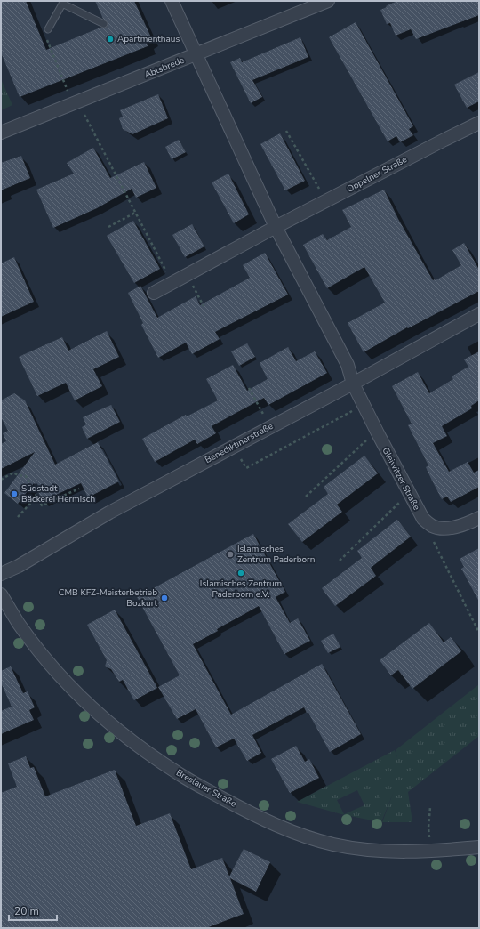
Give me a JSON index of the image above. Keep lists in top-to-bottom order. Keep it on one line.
{"streets":{"street":["Abtsbrede","Oppelner Straße","Benediktinerstraße","Gleiwitzer Straße","Breslauer Straße"]},"crossings":[["Benediktinerstraße","Gleiwitzer Straße"]],"places":["Apartmenthaus","Südstadt Bäckerei Hermisch","Islamisches Zentrum Paderborn","Islamisches Zentrum Paderborn e.V.","CMB KFZ-Meisterbetrieb Bozkurt"],"scale_bar":"20 m"}
